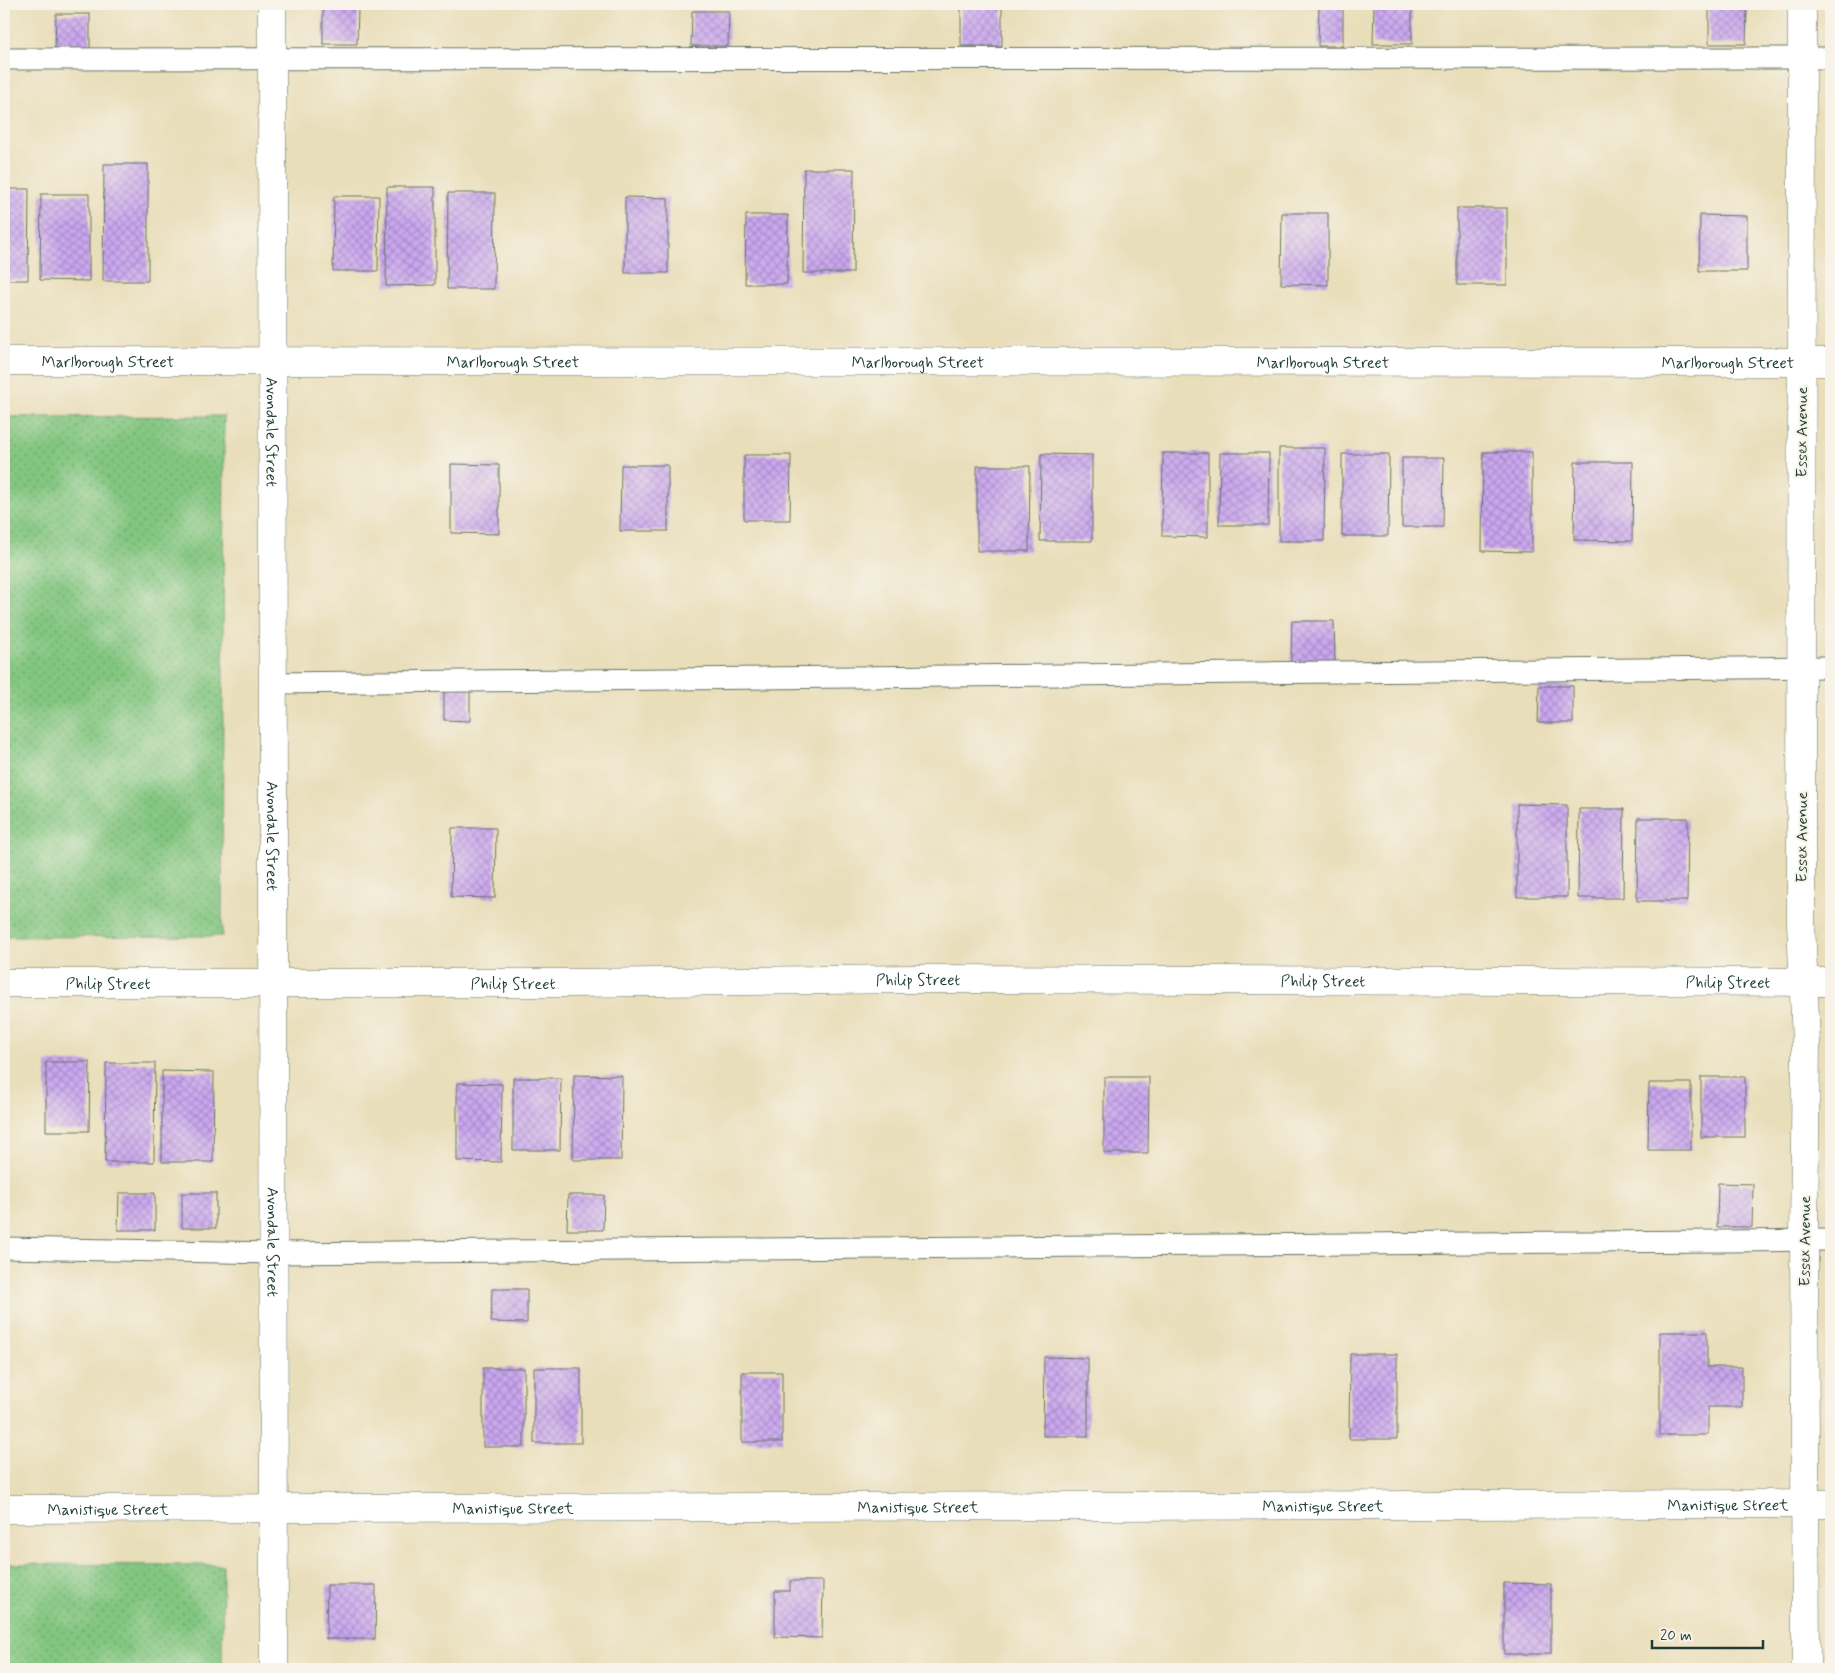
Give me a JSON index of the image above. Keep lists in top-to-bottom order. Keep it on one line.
{"streets":{"street":["Marlborough Street","Avondale Street","Essex Avenue","Philip Street","Manistique Street"]},"crossings":[["Marlborough Street","Avondale Street"],["Marlborough Street","Essex Avenue"],["Avondale Street","Philip Street"],["Avondale Street","Manistique Street"],["Essex Avenue","Philip Street"],["Essex Avenue","Manistique Street"]],"scale_bar":"20 m"}
